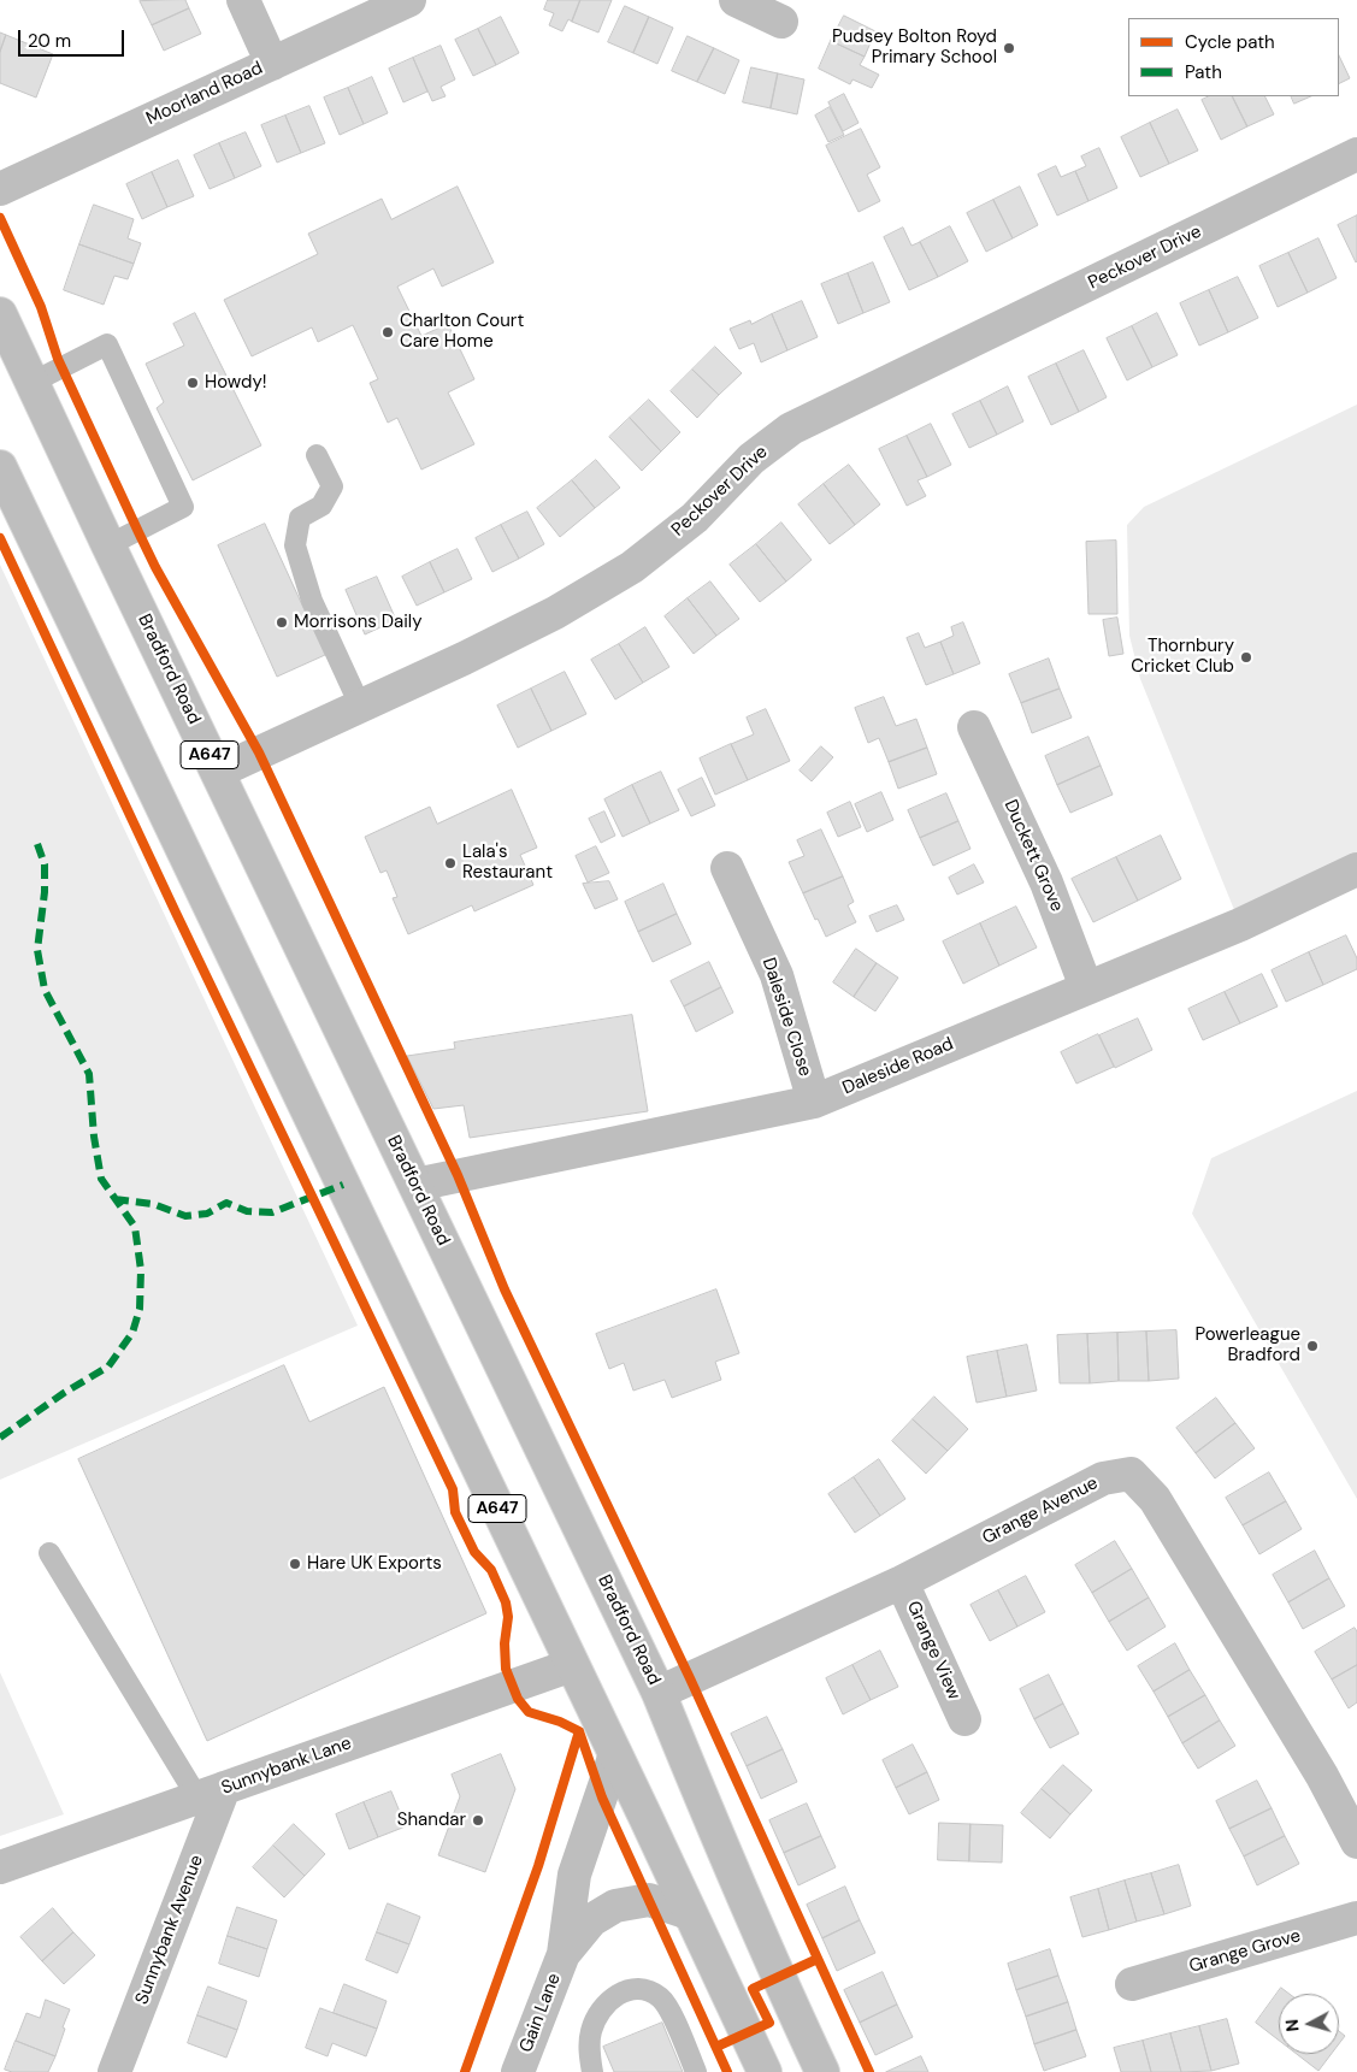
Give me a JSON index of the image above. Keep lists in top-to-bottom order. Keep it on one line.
{"streets":{"main road":["Moorland Road","Peckover Drive","Bradford Road","A647","Duckett Grove","Daleside Close","Daleside Road","Grange Avenue","Grange View","Sunnybank Lane","Sunnybank Avenue","Grange Grove","Gain Lane"]},"crossings":[["Peckover Drive","Bradford Road"],["Bradford Road","Daleside Road"],["Bradford Road","Grange Avenue"],["A647","Sunnybank Lane"],["A647","Gain Lane"],["Duckett Grove","Daleside Road"],["Daleside Close","Daleside Road"],["Grange Avenue","Grange View"],["Sunnybank Lane","Sunnybank Avenue"]],"places":["Pudsey Bolton Royd Primary School","Charlton Court Care Home","Howdy!","Morrisons Daily","Thornbury Cricket Club","Lala's Restaurant","Powerleague Bradford","Hare UK Exports","Shandar"],"legend":["Cycle path","Path"],"scale_bar":"20 m","north":"left"}
